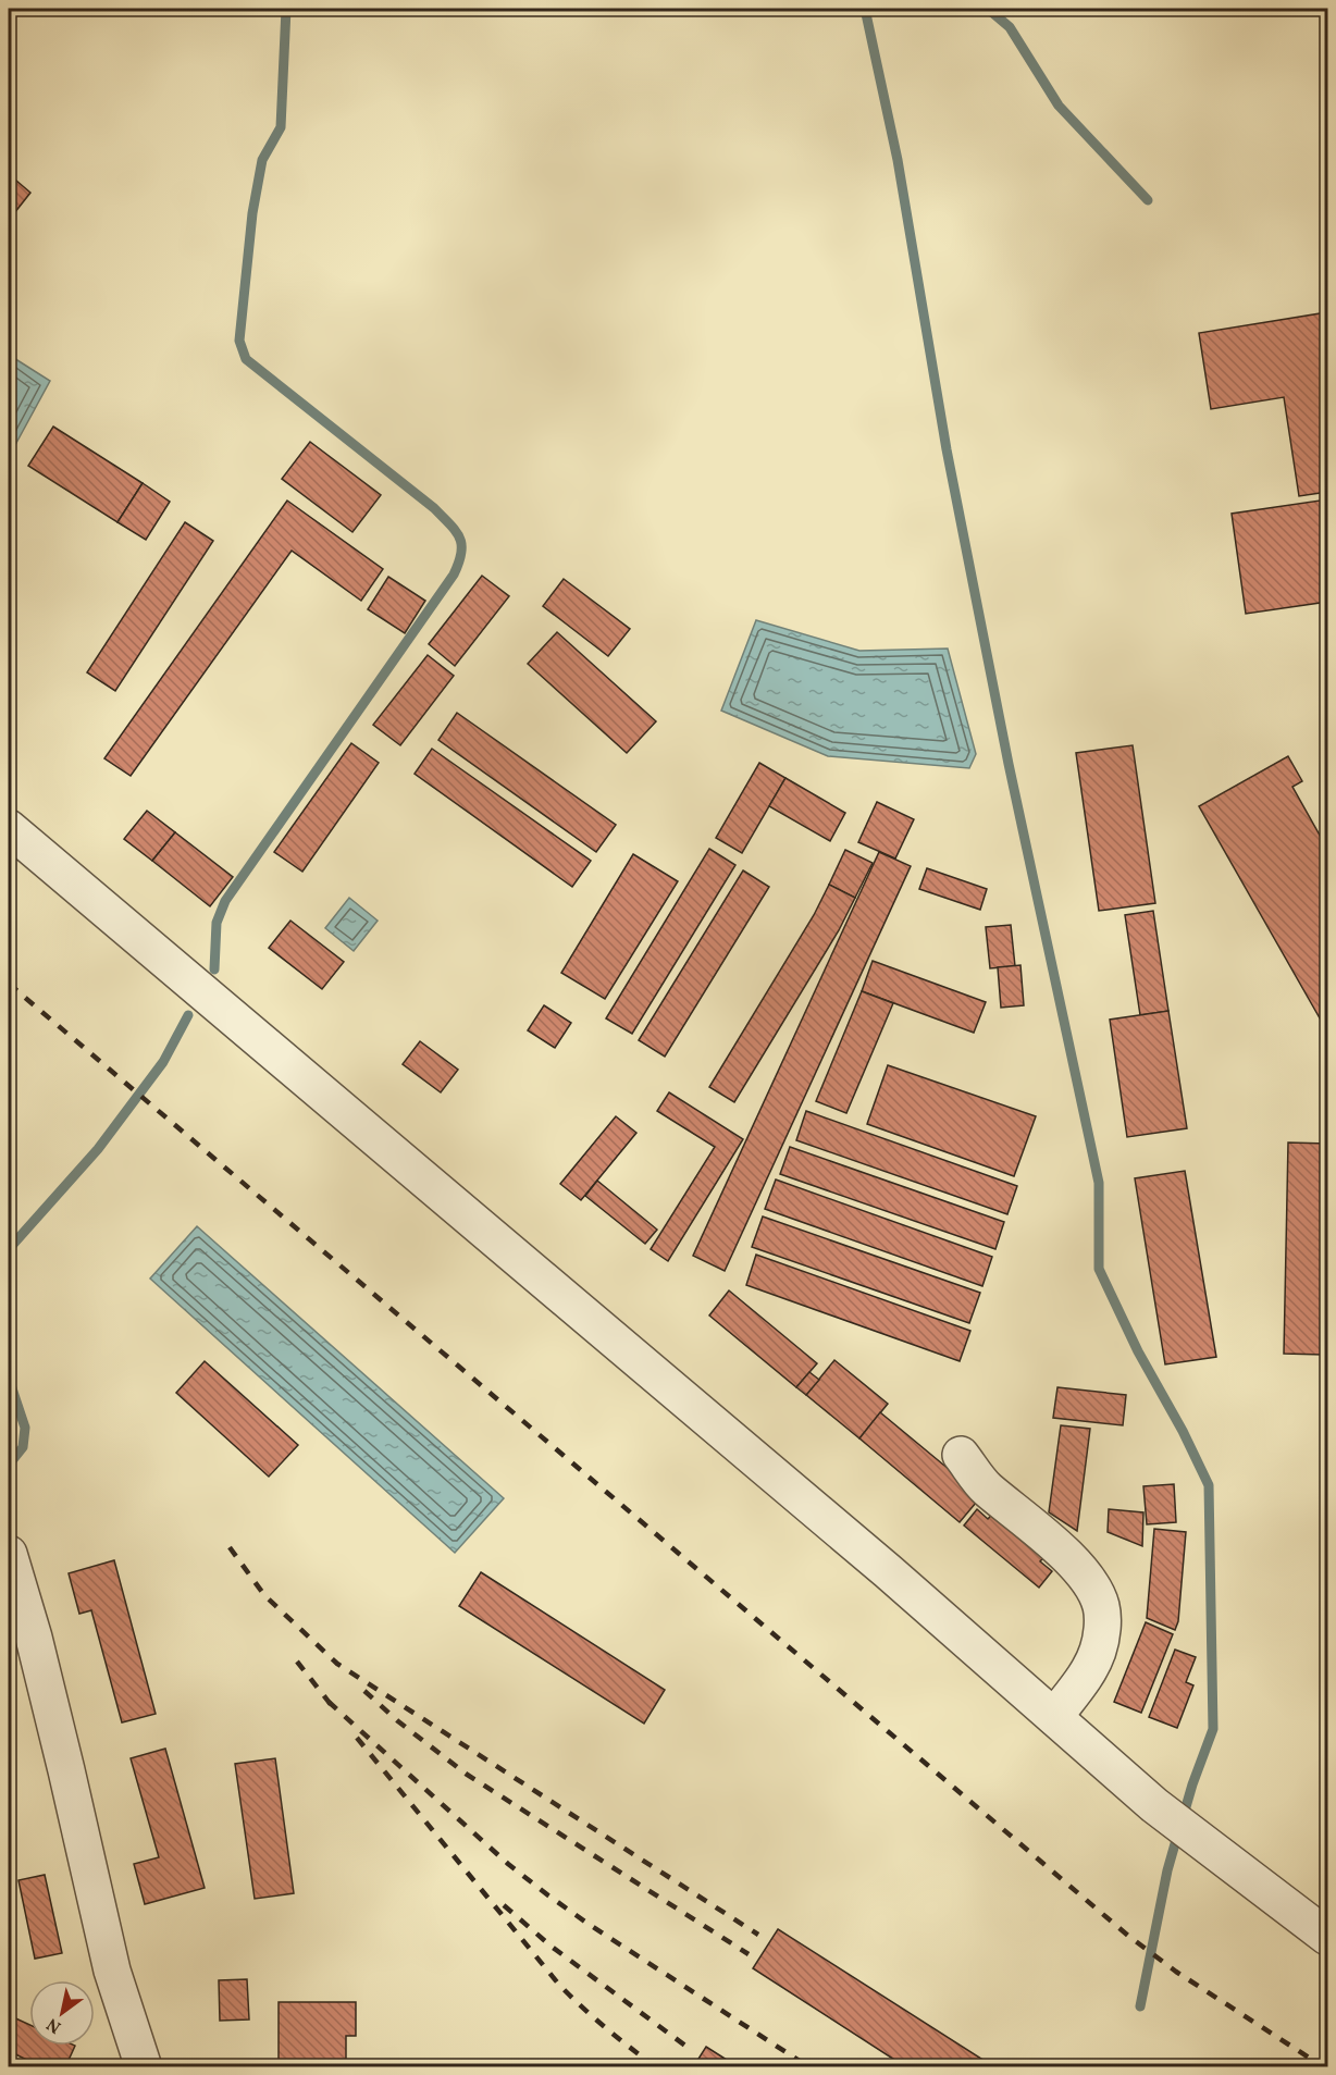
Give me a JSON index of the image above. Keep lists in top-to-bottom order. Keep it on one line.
{"north":"bottom left"}
